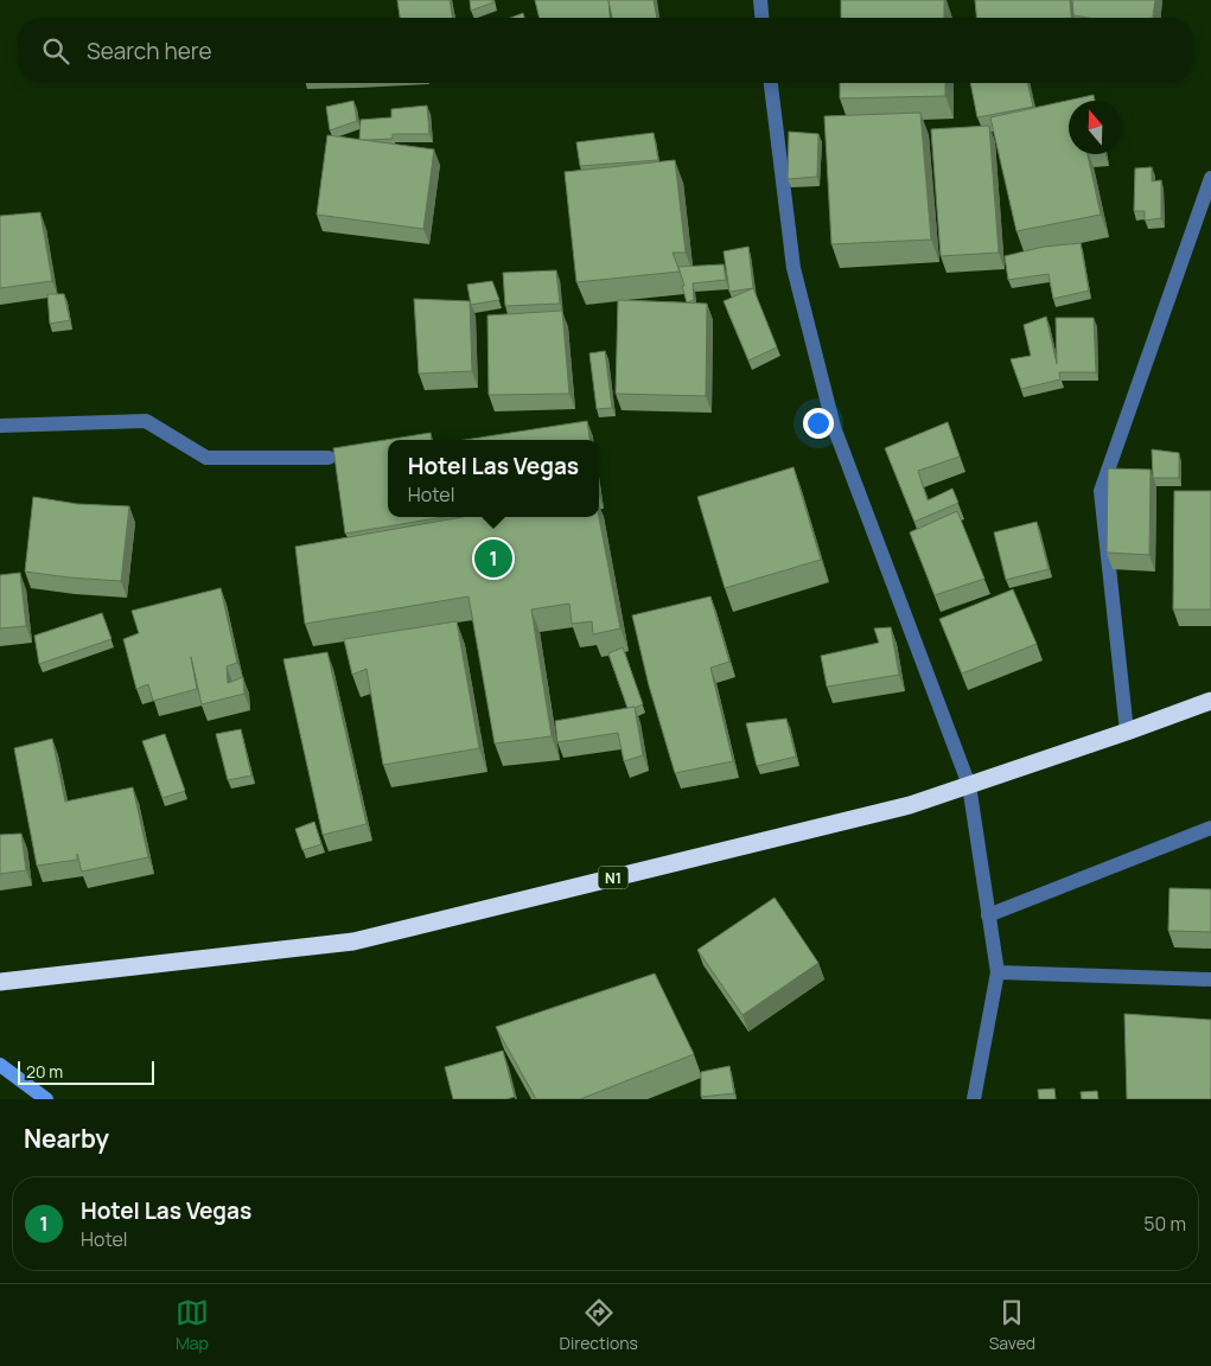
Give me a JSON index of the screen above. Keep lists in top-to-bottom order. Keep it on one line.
{"streets":{"highway":["N1"]},"scale_bar":"20 m","north":"top","page":{"search":"Search here","popup":["Hotel Las Vegas","Hotel"],"pins":"1","scale":"20 m","heading":"Nearby","list":[{"mark":"1","name":"Hotel Las Vegas","note":"Hotel","value":"50 m"}],"nav":["Map","Directions","Saved"]}}
